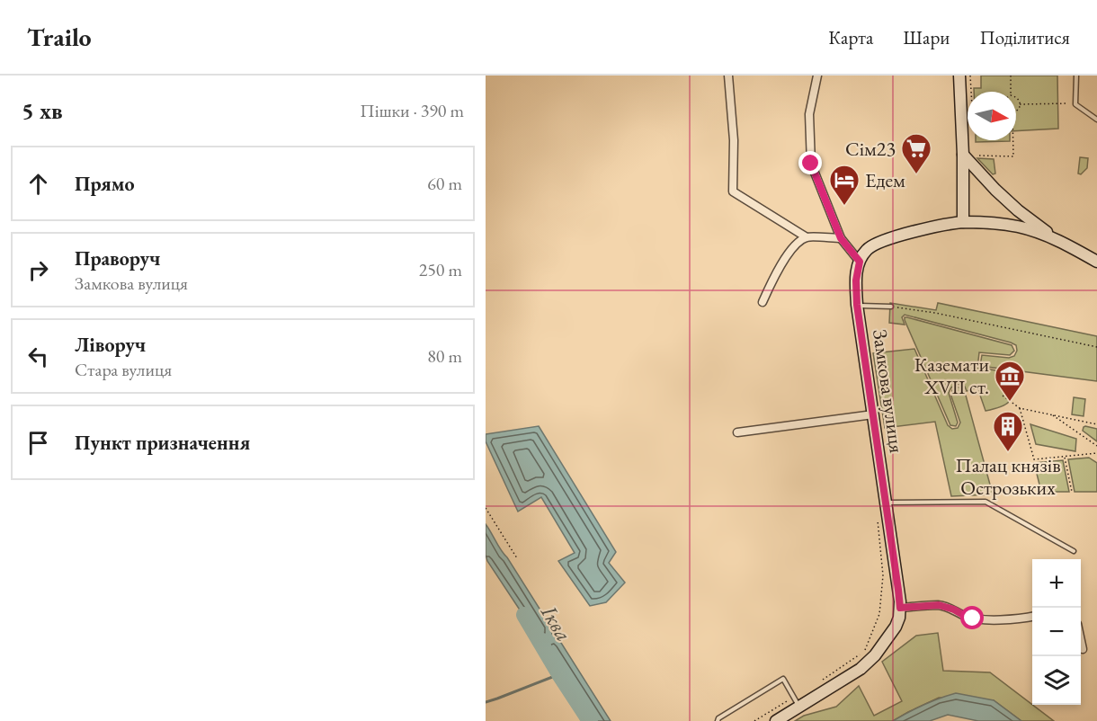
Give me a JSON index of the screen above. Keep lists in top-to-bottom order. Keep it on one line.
{"streets":{"main road":["Замкова вулиця"]},"water":["Іква"],"places":{"supermarket":["Сім23"],"hotel":["Едем"],"museum":["Каземати XVII ст."],"building":["Палац князів Острозьких"]},"north":"right","page":{"header":"Trailo","nav":["Карта","Шари","Поділитися"],"heading":["5 хв","Пішки · 390 m"],"list":[["Прямо","60 m"],["Праворуч","Замкова вулиця","250 m"],["Ліворуч","Стара вулиця","80 m"],"Пункт призначення"],"map_buttons":["+","−"]}}
